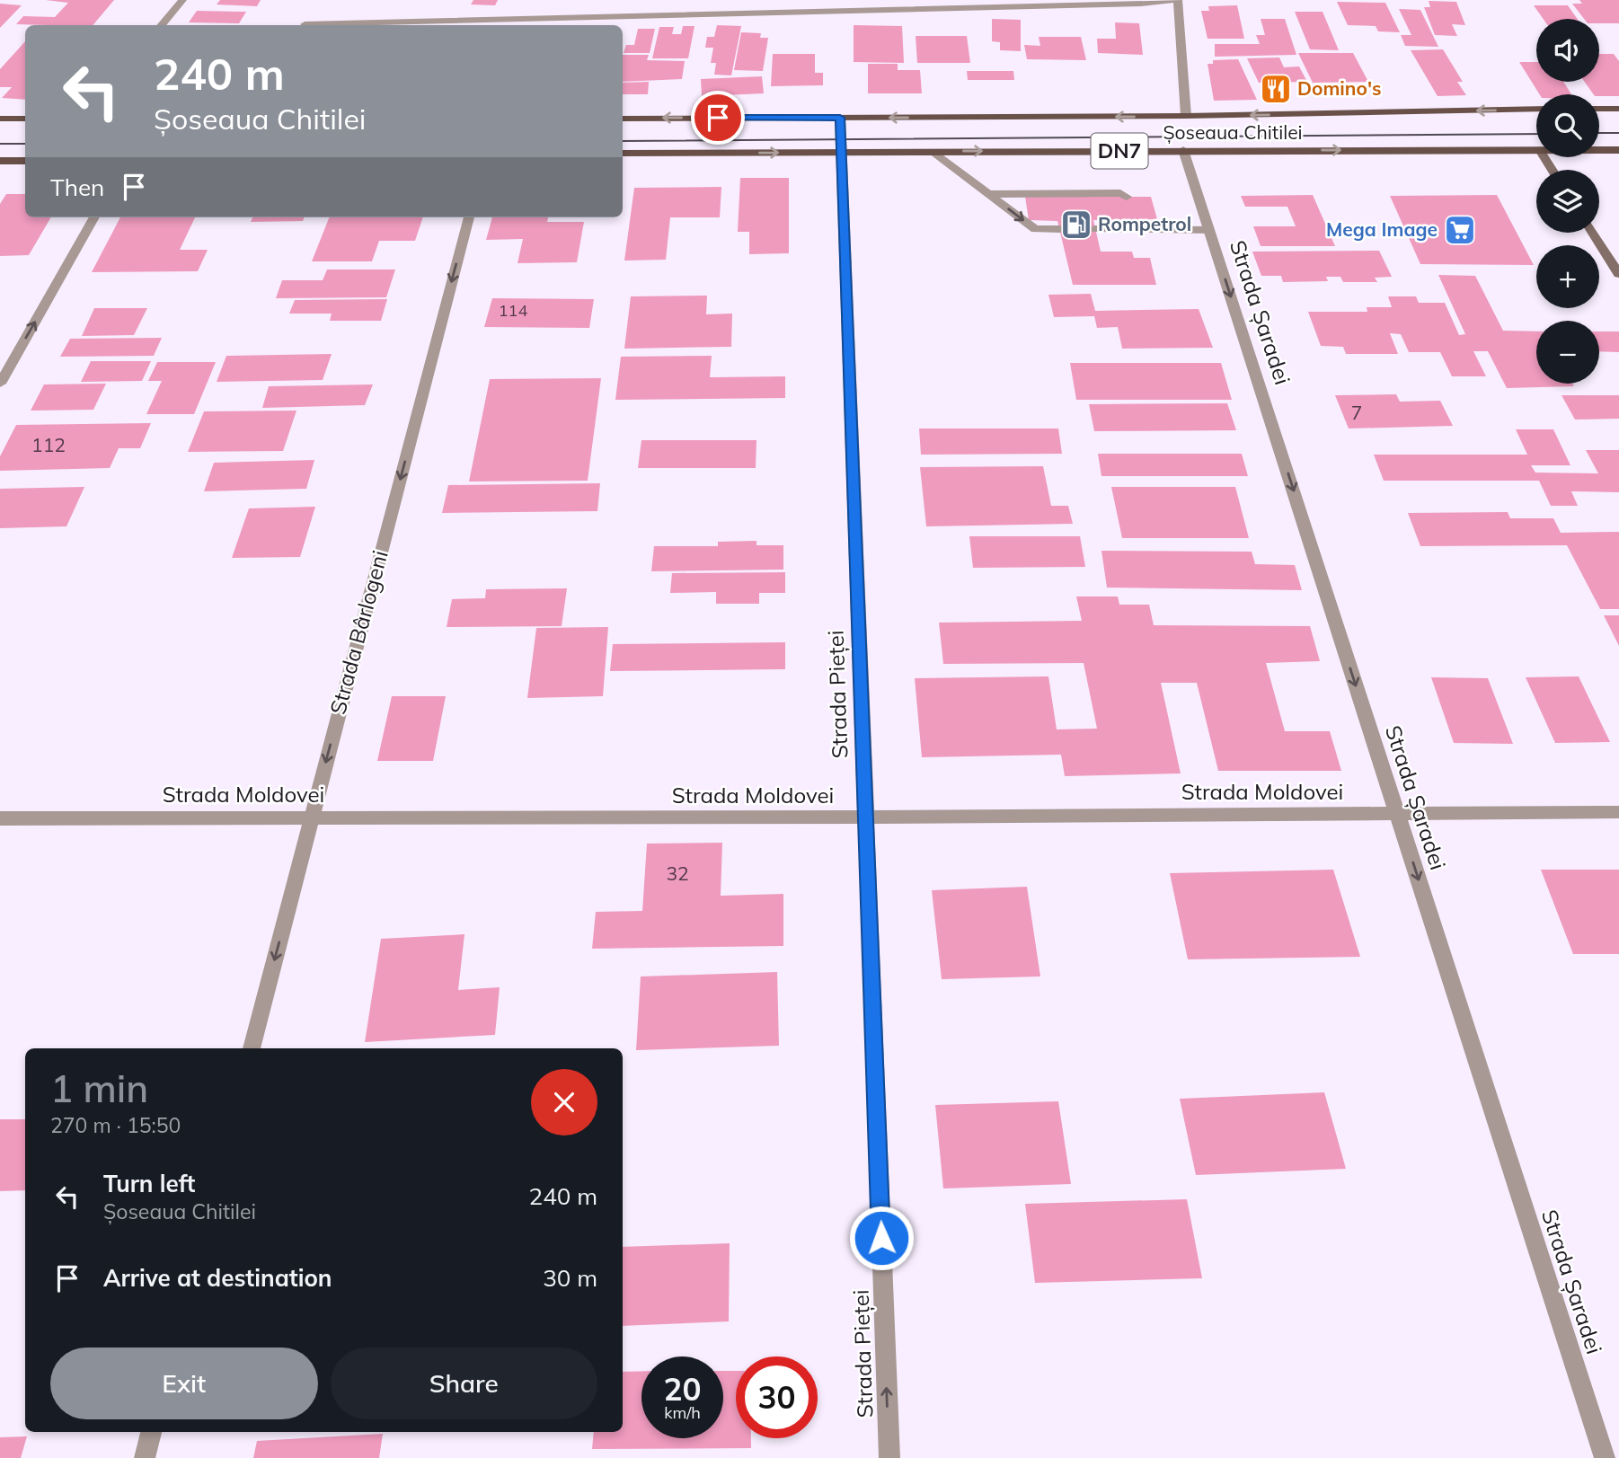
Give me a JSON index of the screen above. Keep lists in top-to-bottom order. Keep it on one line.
{"streets":{"main road":["Șoseaua Chitilei","DN7"],"street":["Strada Șaradei","Strada Bârlogeni","Strada Pieței","Strada Moldovei"]},"crossings":[["Șoseaua Chitilei","Strada Șaradei"],["Șoseaua Chitilei","Strada Pieței"],["Strada Șaradei","Strada Moldovei"],["Strada Bârlogeni","Strada Moldovei"],["Strada Pieței","Strada Moldovei"]],"one_way":["Strada Șaradei","Strada Bârlogeni","Strada Pieței"],"places":{"restaurant":["Domino's"],"fuel station":["Rompetrol"],"supermarket":["Mega Image"]},"house_numbers":["114","7","112","32"],"page":{"map_buttons":["+","−"],"turn":["240 m","Șoseaua Chitilei"],"then":"Then","heading":["1 min","270 m · 15:50"],"list":[{"name":"Turn left","note":"Șoseaua Chitilei","value":"240 m"},{"name":"Arrive at destination","value":"30 m"}],"buttons":["Exit","Share"],"speed":"20 km/h","limit":"30"}}
